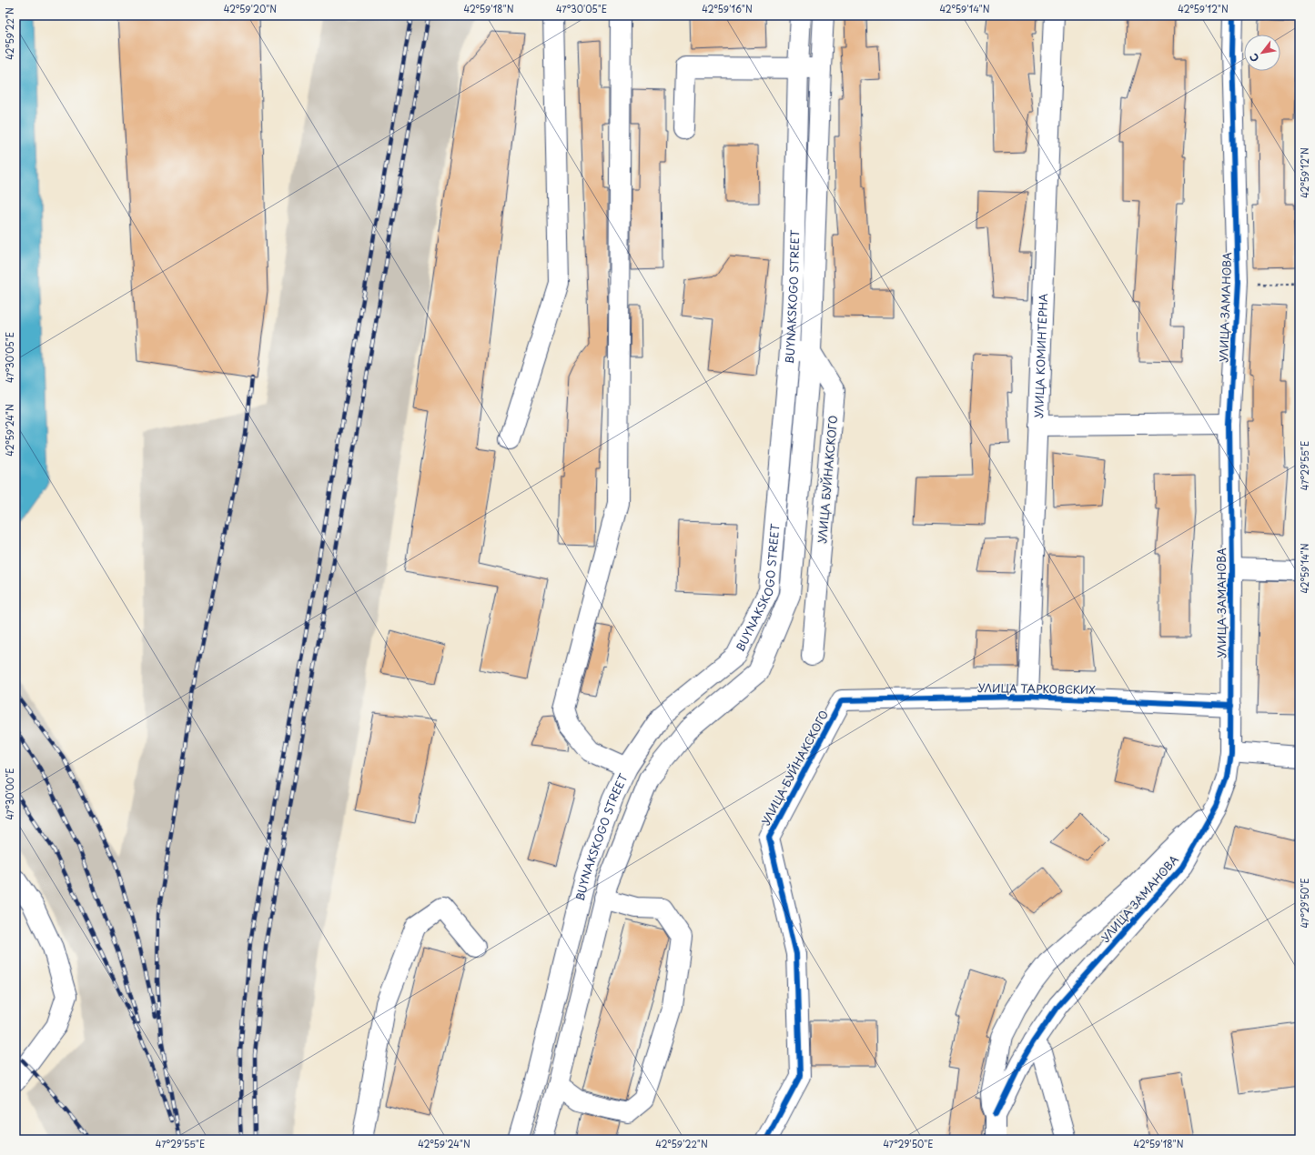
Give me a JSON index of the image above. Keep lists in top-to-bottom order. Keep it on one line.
{"streets":{"street":["BUYNAKSKOGO STREET","УЛИЦА ЗАМАНОВА","УЛИЦА КОМИНТЕРНА","УЛИЦА БУЙНАКСКОГО","УЛИЦА ТАРКОВСКИХ"]},"crossings":[["BUYNAKSKOGO STREET","УЛИЦА БУЙНАКСКОГО"],["УЛИЦА ЗАМАНОВА","УЛИЦА ТАРКОВСКИХ"],["УЛИЦА КОМИНТЕРНА","УЛИЦА ТАРКОВСКИХ"],["УЛИЦА БУЙНАКСКОГО","УЛИЦА ТАРКОВСКИХ"]],"north":"bottom left","coordinates":["42°59'20\"N","42°59'18\"N","47°30'05\"E","42°59'16\"N","42°59'14\"N","42°59'12\"N","42°59'22\"N","42°59'24\"N","47°29'55\"E","47°30'00\"E","47°29'50\"E"]}
